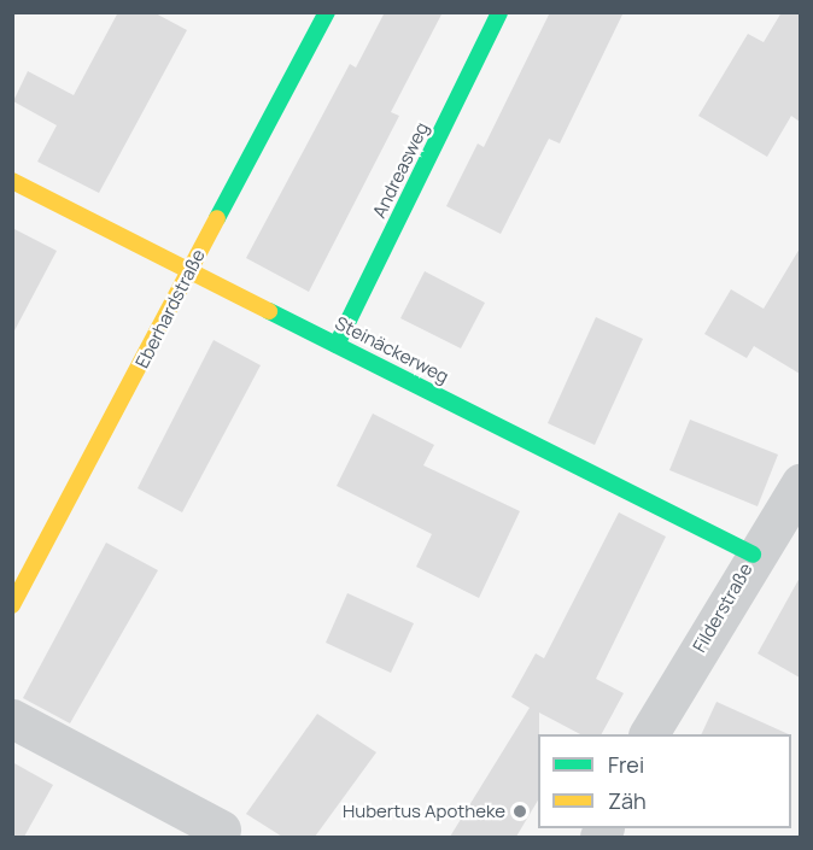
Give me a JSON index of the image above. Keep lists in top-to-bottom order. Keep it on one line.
{"streets":{"street":["Andreasweg","Eberhardstraße","Steinäckerweg","Filderstraße"]},"crossings":[["Andreasweg","Steinäckerweg"],["Eberhardstraße","Steinäckerweg"],["Steinäckerweg","Filderstraße"]],"places":["Hubertus Apotheke"],"legend":["Frei","Zäh"]}
